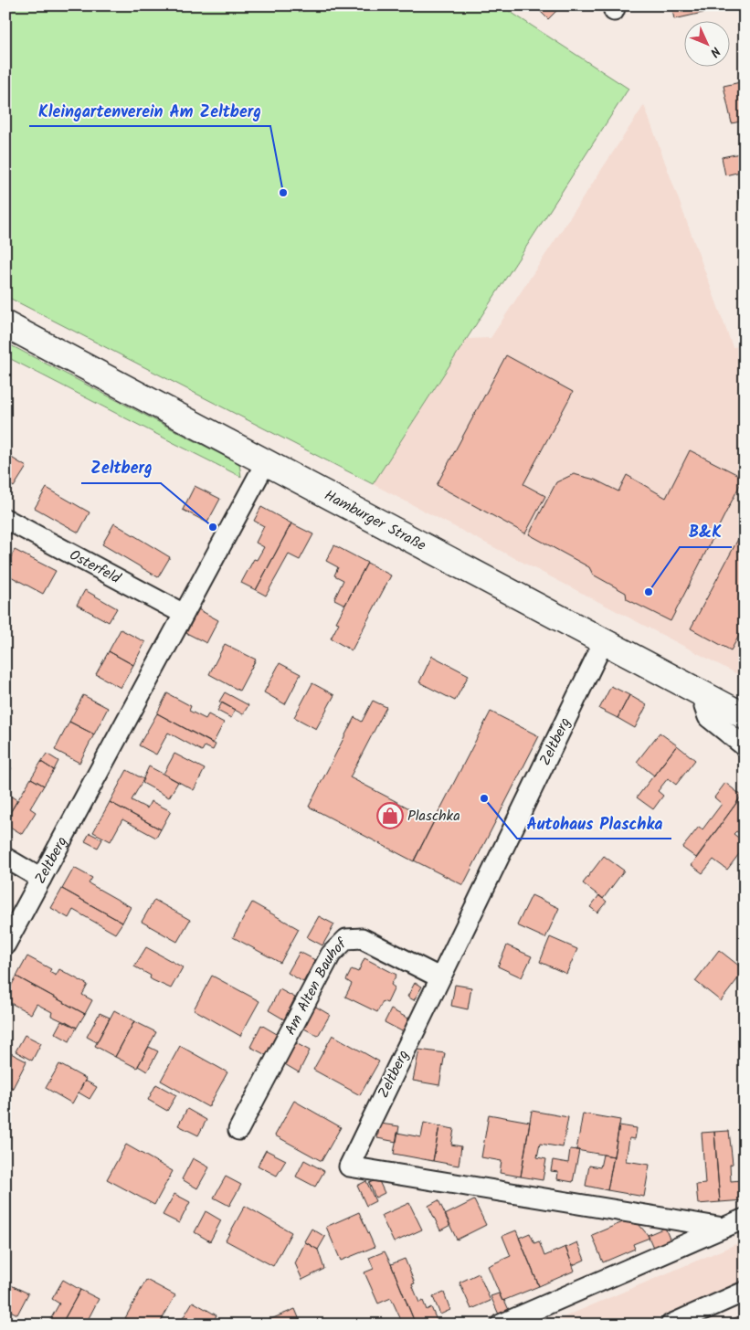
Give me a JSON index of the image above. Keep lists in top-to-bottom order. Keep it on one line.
{"streets":{"main road":["Hamburger Straße"],"street":["Osterfeld","Zeltberg","Am Alten Bauhof"]},"crossings":[["Hamburger Straße","Zeltberg"],["Osterfeld","Zeltberg"],["Zeltberg","Am Alten Bauhof"]],"places":{"other":["Kleingartenverein Am Zeltberg","Zeltberg","B&K","Autohaus Plaschka"],"shop":["Plaschka"]},"north":"bottom right"}
